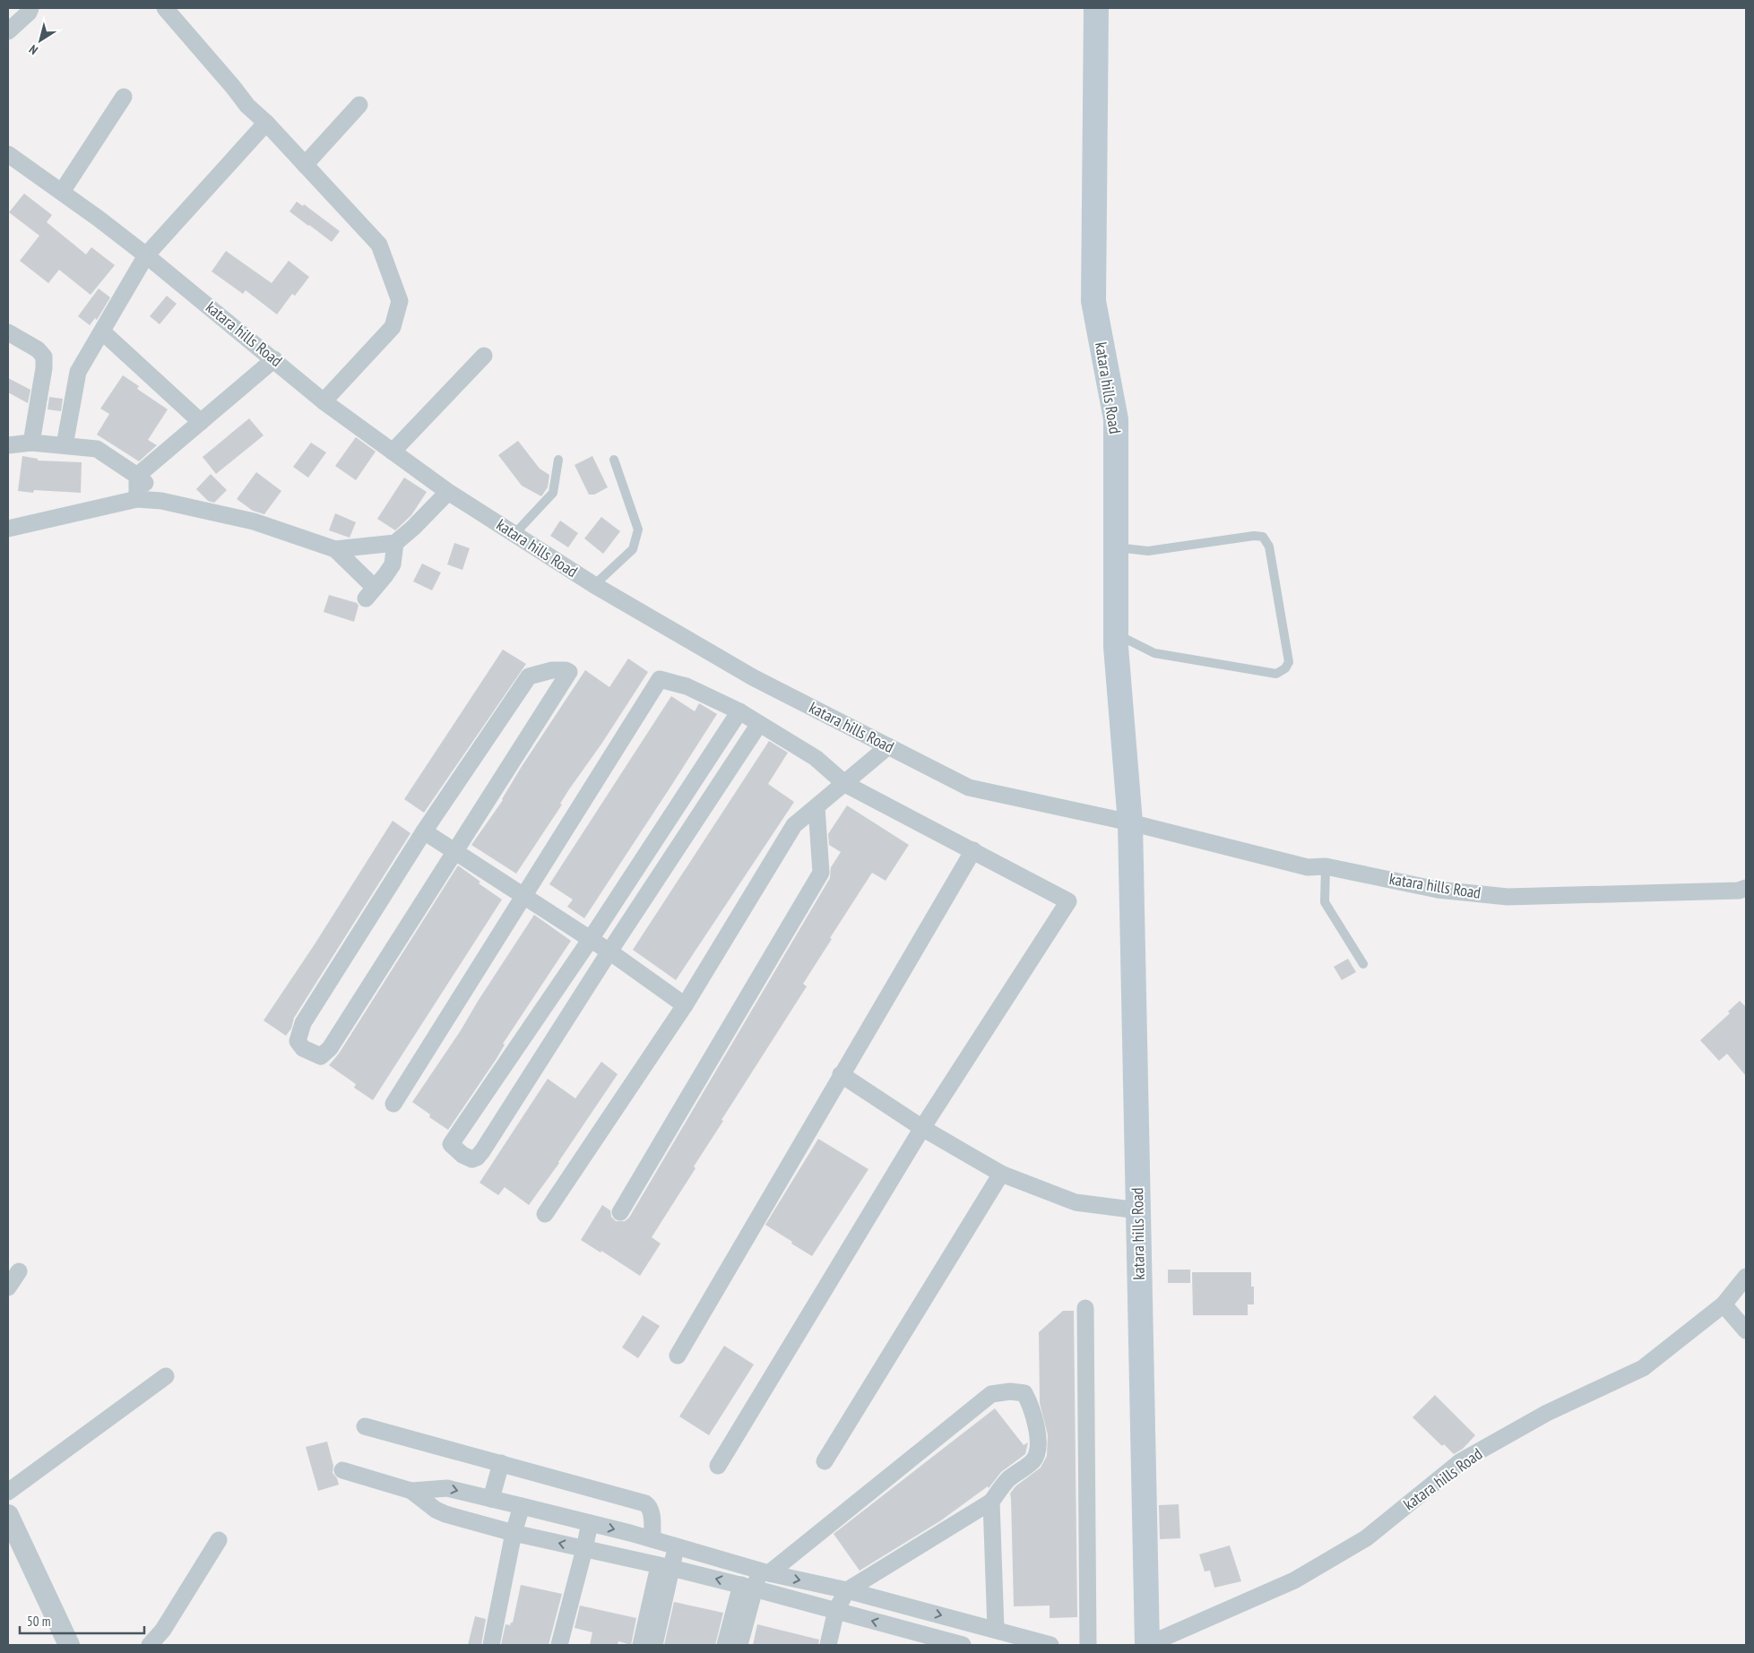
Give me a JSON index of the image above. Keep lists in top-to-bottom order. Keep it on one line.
{"streets":{"main road":["katara hills Road"]},"scale_bar":"50 m","north":"bottom left"}
